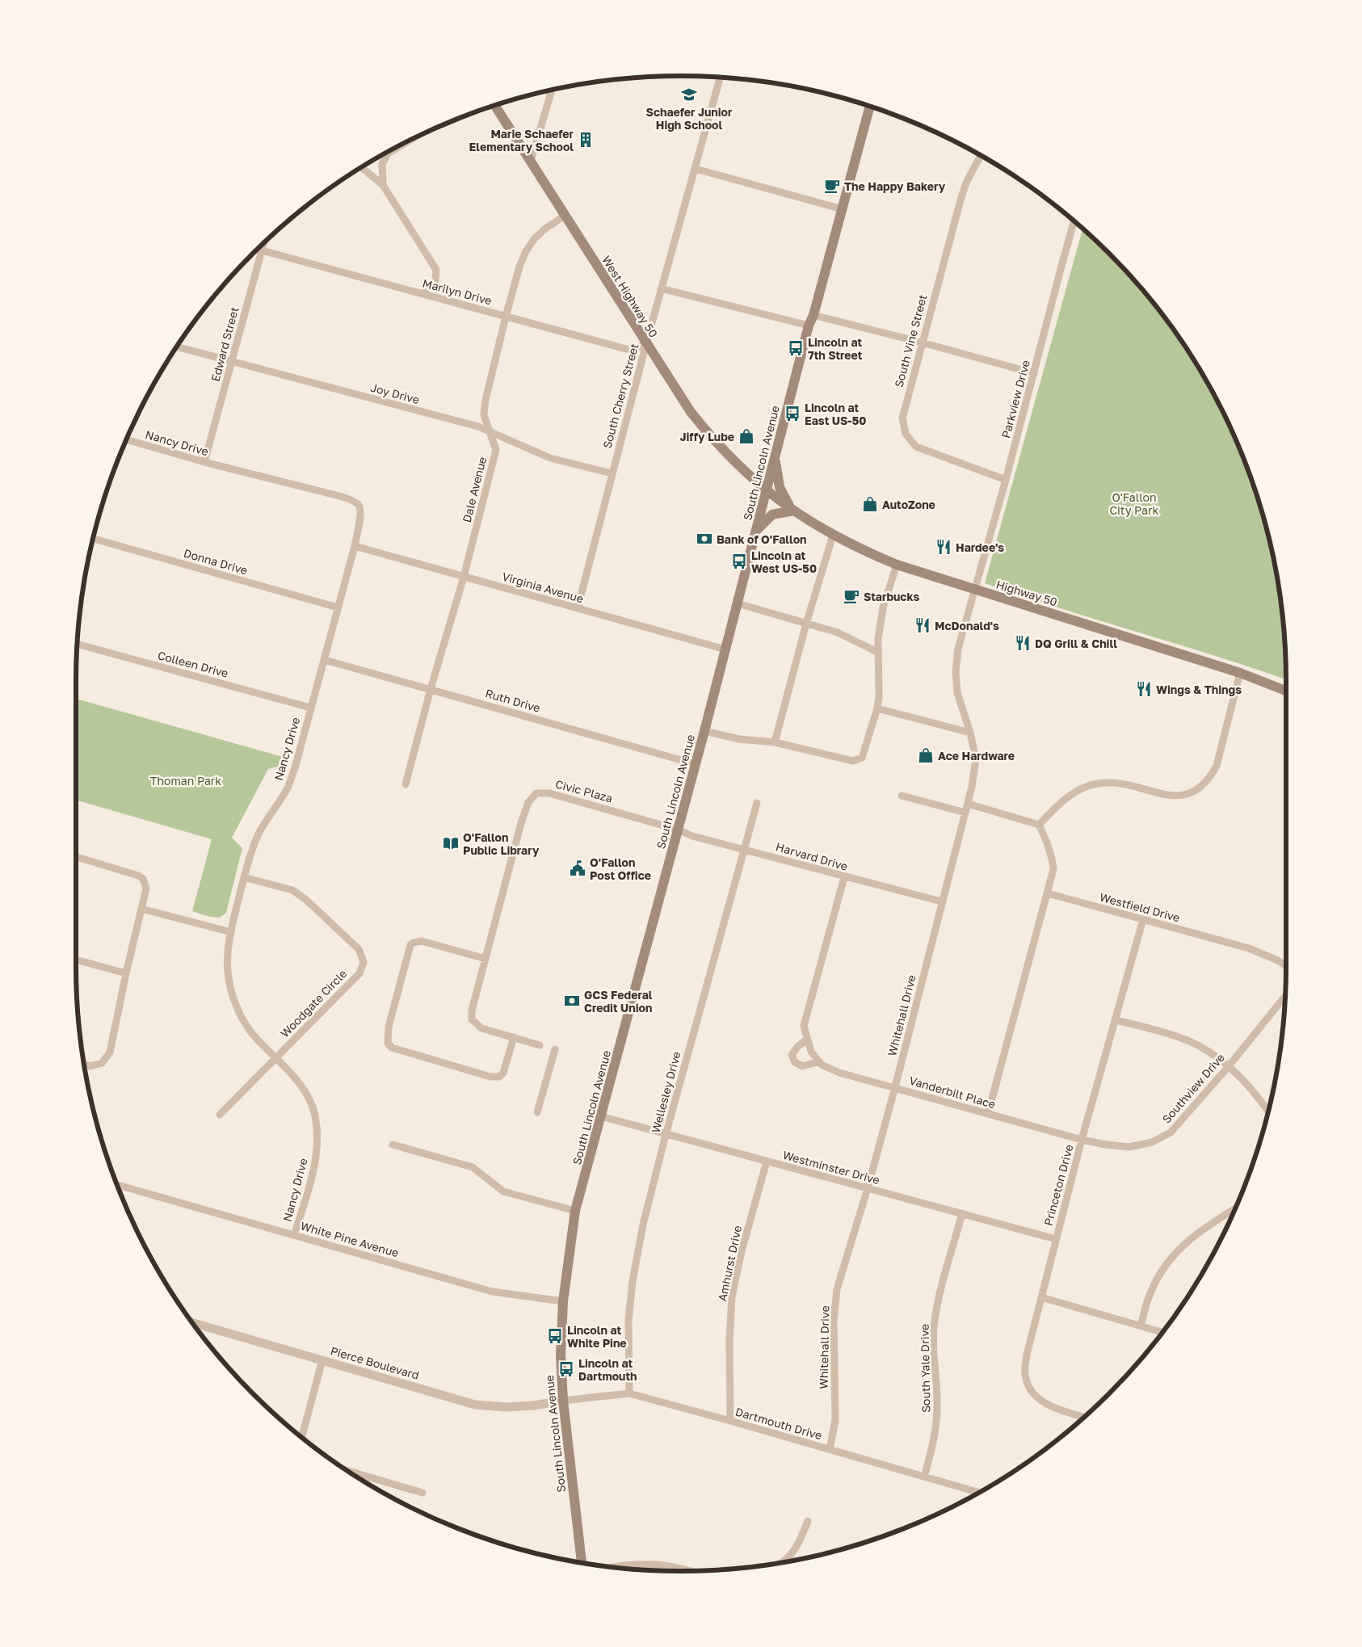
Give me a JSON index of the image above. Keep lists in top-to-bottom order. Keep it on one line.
{"streets":{"main road":["West Highway 50","South Lincoln Avenue","Highway 50"],"street":["Marilyn Drive","South Vine Street","Edward Street","Joy Drive","South Cherry Street","Parkview Drive","Nancy Drive","Dale Avenue","Donna Drive","Virginia Avenue","Colleen Drive","Ruth Drive","Civic Plaza","Harvard Drive","Westfield Drive","Woodgate Circle","Whitehall Drive","Southview Drive","Wellesley Drive","Vanderbilt Place","Westminster Drive","Princeton Drive","White Pine Avenue","Amhurst Drive","Pierce Boulevard","South Yale Drive","Dartmouth Drive"]},"crossings":[["Marilyn Drive","West Highway 50"],["Marilyn Drive","Edward Street"],["Marilyn Drive","South Cherry Street"],["Marilyn Drive","Dale Avenue"],["West Highway 50","South Cherry Street"],["West Highway 50","South Lincoln Avenue"],["West Highway 50","Dale Avenue"],["West Highway 50","Highway 50"],["South Vine Street","Parkview Drive"],["Edward Street","Joy Drive"],["Edward Street","Nancy Drive"],["Joy Drive","South Cherry Street"],["Joy Drive","Dale Avenue"],["South Cherry Street","Virginia Avenue"],["Parkview Drive","Highway 50"],["Parkview Drive","Whitehall Drive"],["Nancy Drive","Donna Drive"],["Nancy Drive","Virginia Avenue"],["Nancy Drive","Colleen Drive"],["Nancy Drive","Ruth Drive"],["Nancy Drive","Woodgate Circle"],["Nancy Drive","White Pine Avenue"],["South Lincoln Avenue","Virginia Avenue"],["South Lincoln Avenue","Highway 50"],["South Lincoln Avenue","Ruth Drive"],["South Lincoln Avenue","Civic Plaza"],["South Lincoln Avenue","Harvard Drive"],["South Lincoln Avenue","Westminster Drive"],["South Lincoln Avenue","White Pine Avenue"],["South Lincoln Avenue","Pierce Boulevard"],["South Lincoln Avenue","Dartmouth Drive"],["Dale Avenue","Virginia Avenue"],["Dale Avenue","Ruth Drive"],["Highway 50","Whitehall Drive"],["Civic Plaza","Harvard Drive"],["Harvard Drive","Whitehall Drive"],["Harvard Drive","Wellesley Drive"],["Harvard Drive","Vanderbilt Place"],["Westfield Drive","Princeton Drive"],["Whitehall Drive","Vanderbilt Place"],["Whitehall Drive","Westminster Drive"],["Whitehall Drive","Dartmouth Drive"],["Southview Drive","Vanderbilt Place"],["Southview Drive","Princeton Drive"],["Wellesley Drive","Westminster Drive"],["Wellesley Drive","Dartmouth Drive"],["Vanderbilt Place","Princeton Drive"],["Westminster Drive","Princeton Drive"],["Westminster Drive","Amhurst Drive"],["Westminster Drive","South Yale Drive"],["Amhurst Drive","Dartmouth Drive"],["Pierce Boulevard","Dartmouth Drive"],["South Yale Drive","Dartmouth Drive"]],"parks":["O'Fallon City Park","Thoman Park"],"places":{"school or university":["Schaefer Junior High School"],"building":["Marie Schaefer Elementary School"],"cafe":["The Happy Bakery","Starbucks"],"bus stop":["Lincoln at 7th Street","Lincoln at East US-50","Lincoln at West US-50","Lincoln at White Pine","Lincoln at Dartmouth"],"shop":["Jiffy Lube","AutoZone","Ace Hardware"],"bank":["Bank of O'Fallon","GCS Federal Credit Union"],"restaurant":["Hardee's","McDonald's","DQ Grill & Chill","Wings & Things"],"library":["O'Fallon Public Library"],"public building":["O'Fallon Post Office"]}}
